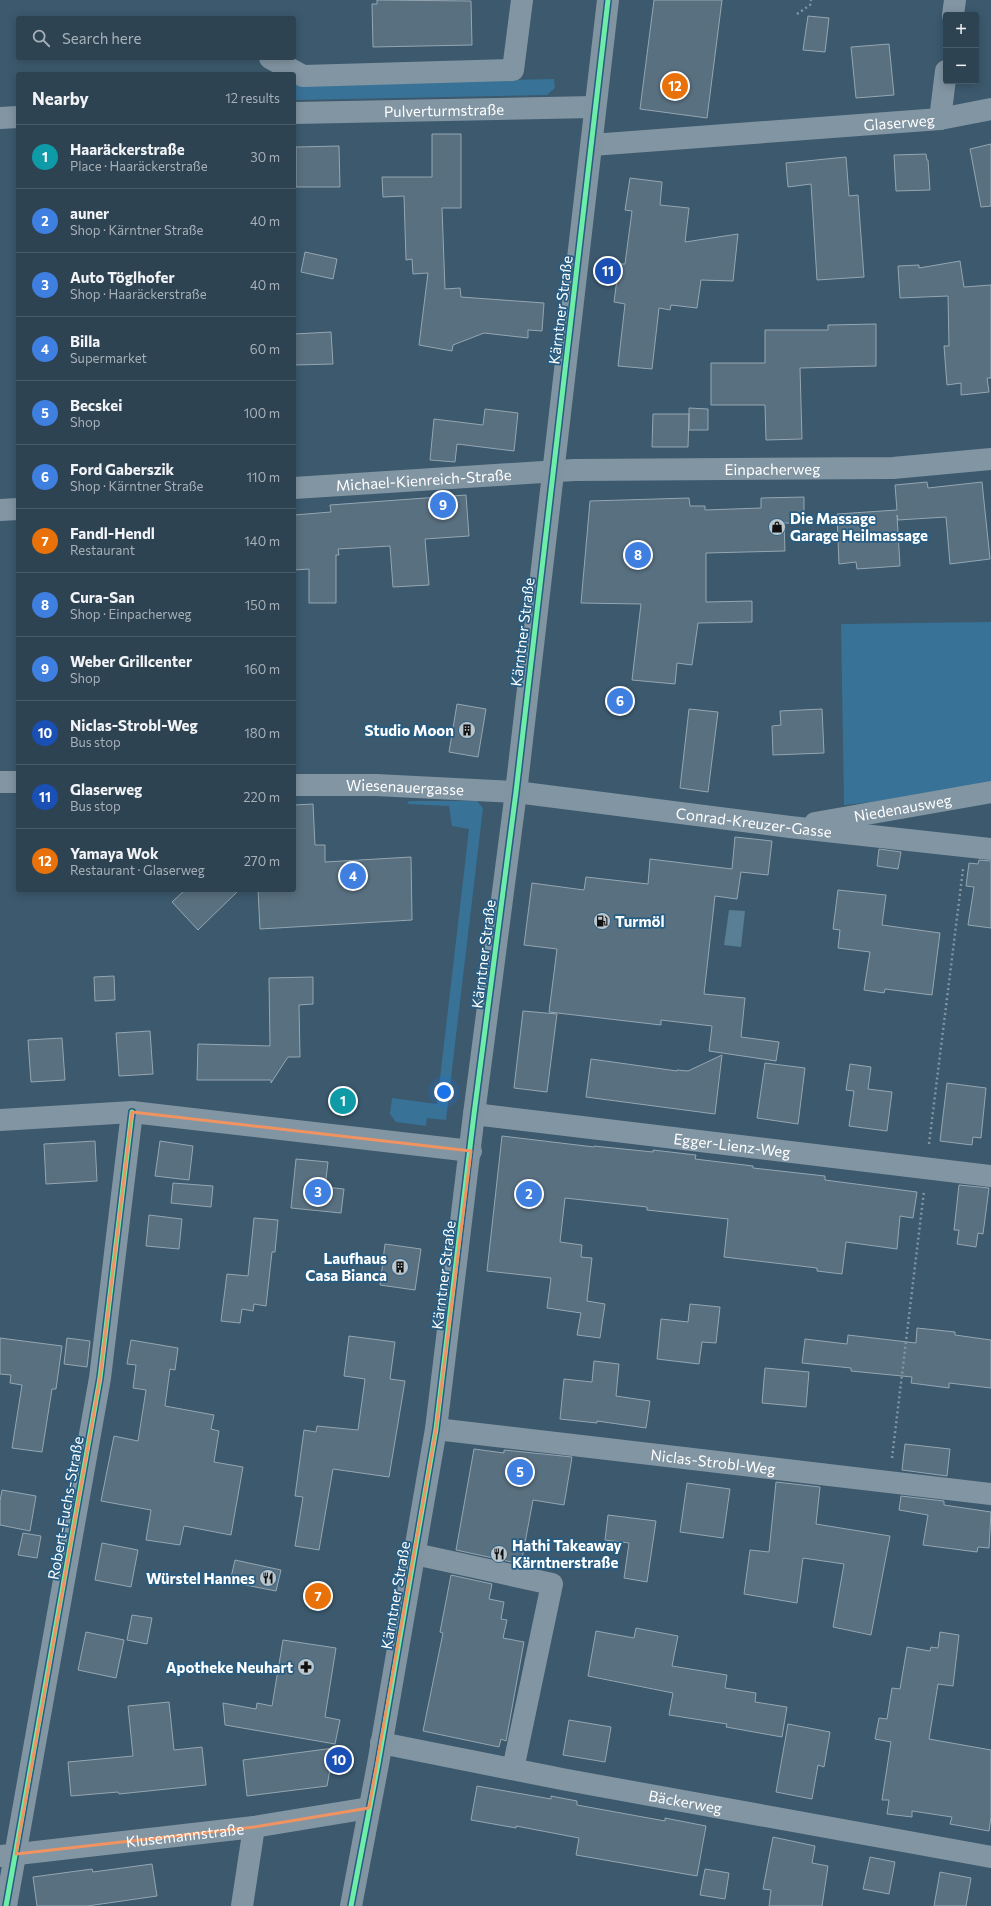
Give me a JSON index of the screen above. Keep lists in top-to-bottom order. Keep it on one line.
{"streets":{"main road":["Kärntner Straße"],"street":["Pulverturmstraße","Glaserweg","Einpacherweg","Michael-Kienreich-Straße","Wiesenauergasse","Niedenausweg","Conrad-Kreuzer-Gasse","Egger-Lienz-Weg","Niclas-Strobl-Weg","Robert-Fuchs-Straße","Bäckerweg","Klusemannstraße"]},"crossings":[["Pulverturmstraße","Kärntner Straße"],["Glaserweg","Kärntner Straße"],["Kärntner Straße","Einpacherweg"],["Kärntner Straße","Michael-Kienreich-Straße"],["Kärntner Straße","Wiesenauergasse"],["Kärntner Straße","Conrad-Kreuzer-Gasse"],["Kärntner Straße","Egger-Lienz-Weg"],["Kärntner Straße","Niclas-Strobl-Weg"],["Kärntner Straße","Bäckerweg"],["Kärntner Straße","Klusemannstraße"],["Einpacherweg","Michael-Kienreich-Straße"],["Wiesenauergasse","Conrad-Kreuzer-Gasse"],["Niedenausweg","Conrad-Kreuzer-Gasse"],["Robert-Fuchs-Straße","Klusemannstraße"]],"places":{"shop":["Die Massage Garage Heilmassage"],"building":["Studio Moon","Laufhaus Casa Bianca"],"fuel station":["Turmöl"],"restaurant":["Hathi Takeaway Kärntnerstraße","Würstel Hannes"],"pharmacy":["Apotheke Neuhart"]},"page":{"map_buttons":["+","−"],"search":"Search here","pins":["12","11","9","8","6","4","1","3","2","5","7","10"],"heading":["Nearby","12 results"],"list":[{"mark":"1","name":"Haaräckerstraße","note":"Place · Haaräckerstraße","value":"30 m"},{"mark":"2","name":"auner","note":"Shop · Kärntner Straße","value":"40 m"},{"mark":"3","name":"Auto Töglhofer","note":"Shop · Haaräckerstraße","value":"40 m"},{"mark":"4","name":"Billa","note":"Supermarket","value":"60 m"},{"mark":"5","name":"Becskei","note":"Shop","value":"100 m"},{"mark":"6","name":"Ford Gaberszik","note":"Shop · Kärntner Straße","value":"110 m"},{"mark":"7","name":"Fandl-Hendl","note":"Restaurant","value":"140 m"},{"mark":"8","name":"Cura-San","note":"Shop · Einpacherweg","value":"150 m"},{"mark":"9","name":"Weber Grillcenter","note":"Shop","value":"160 m"},{"mark":"10","name":"Niclas-Strobl-Weg","note":"Bus stop","value":"180 m"},{"mark":"11","name":"Glaserweg","note":"Bus stop","value":"220 m"},{"mark":"12","name":"Yamaya Wok","note":"Restaurant · Glaserweg","value":"270 m"}]}}
